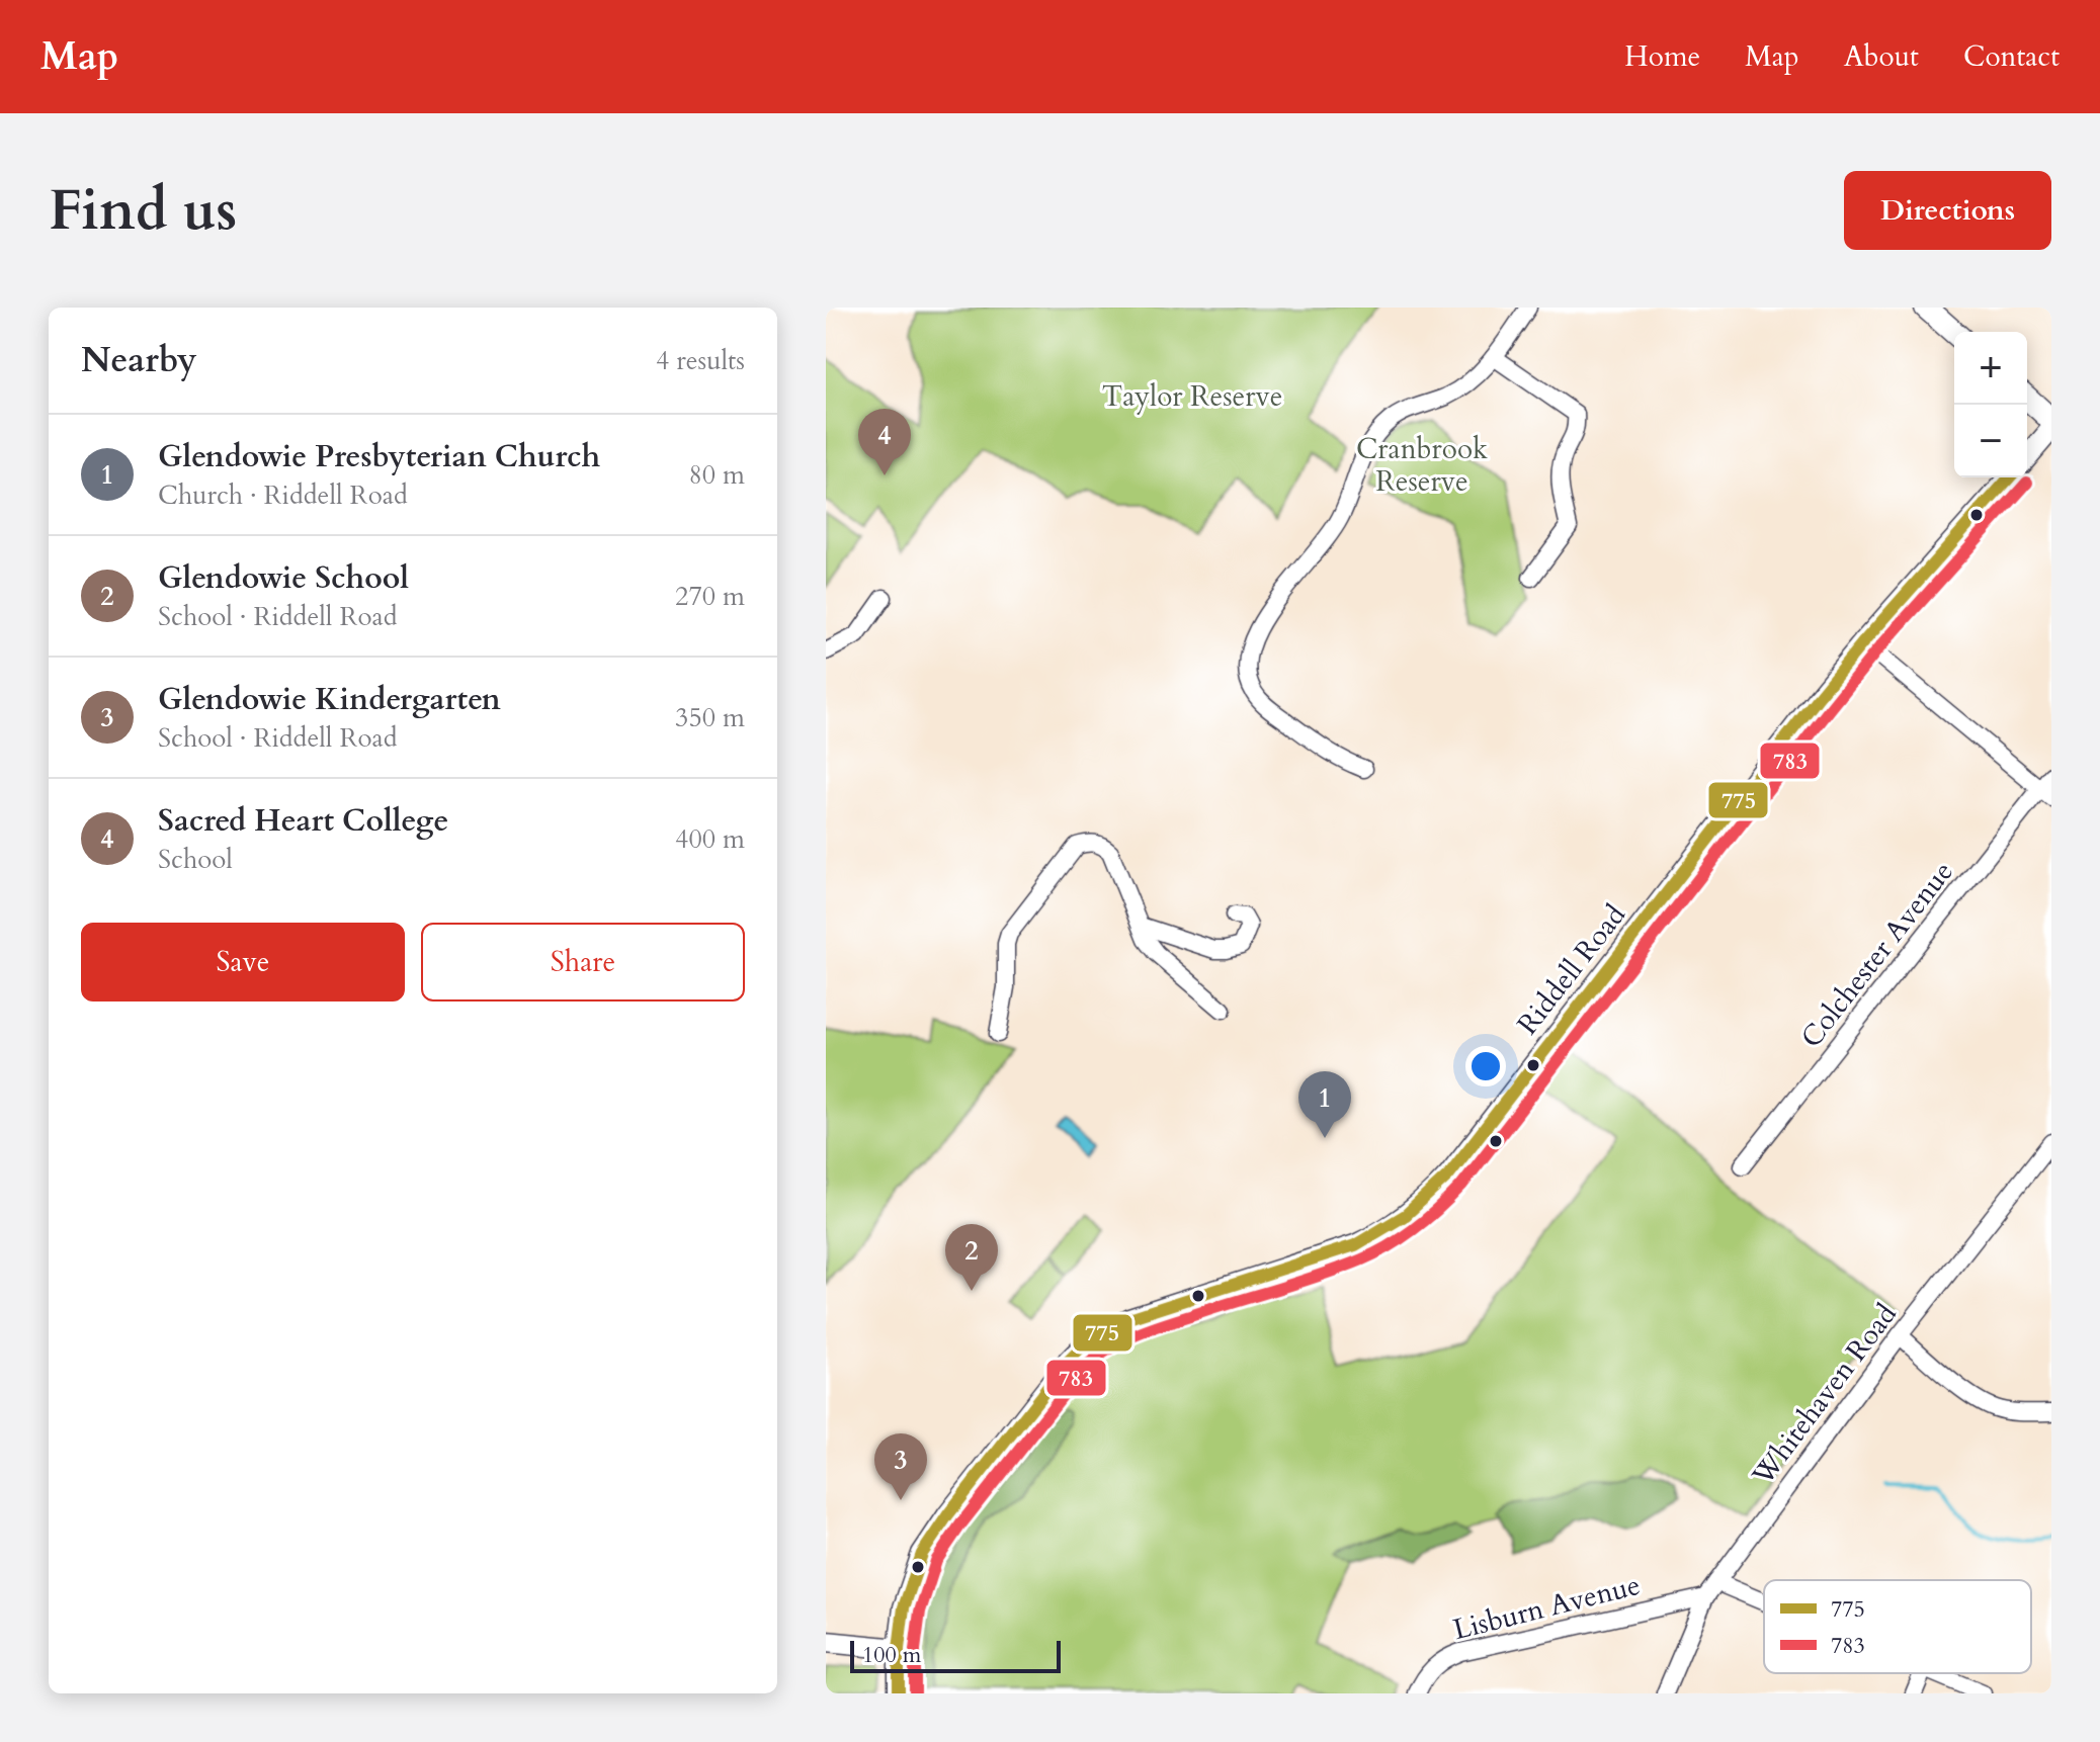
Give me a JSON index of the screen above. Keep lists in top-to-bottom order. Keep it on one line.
{"streets":{"street":["Colchester Avenue","Riddell Road","Whitehaven Road","Lisburn Avenue"]},"crossings":[["Whitehaven Road","Lisburn Avenue"]],"parks":["Taylor Reserve","Cranbrook Reserve"],"lines":["transit line 775","transit line 783"],"legend":["775","783"],"scale_bar":"100 m","page":{"header":"Map","nav":["Home","Map","About","Contact"],"buttons":["Directions",["Save","Share"]],"title":"Find us","heading":["Nearby","4 results"],"map_buttons":["+","−"],"pins":["4","1","2","3"],"list":[{"mark":"1","name":"Glendowie Presbyterian Church","note":"Church · Riddell Road","value":"80 m"},{"mark":"2","name":"Glendowie School","note":"School · Riddell Road","value":"270 m"},{"mark":"3","name":"Glendowie Kindergarten","note":"School · Riddell Road","value":"350 m"},{"mark":"4","name":"Sacred Heart College","note":"School","value":"400 m"}],"scale":"100 m"}}
